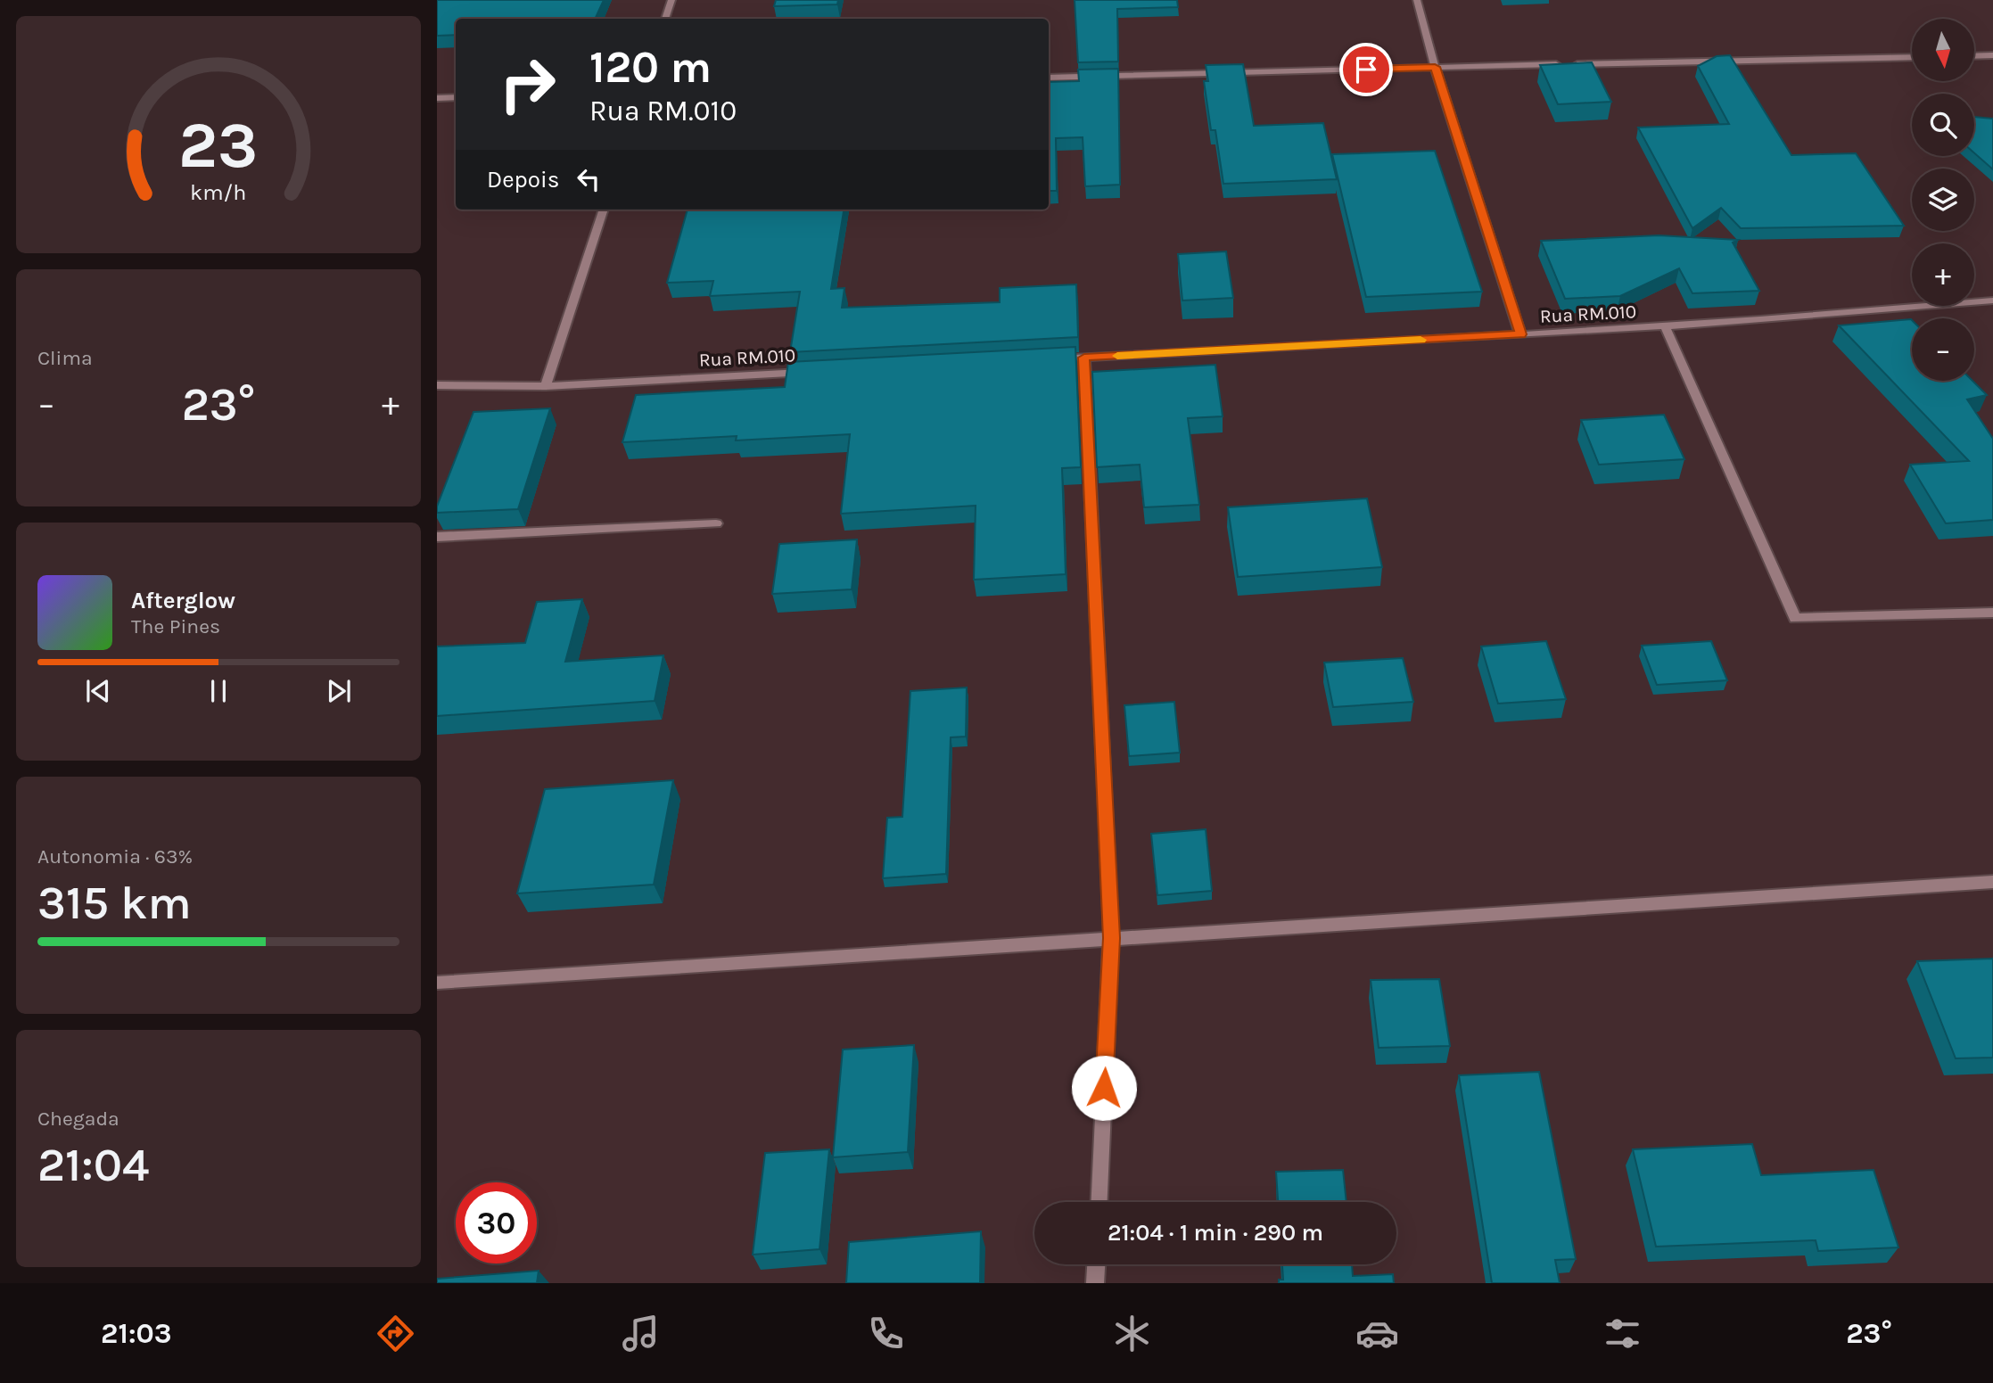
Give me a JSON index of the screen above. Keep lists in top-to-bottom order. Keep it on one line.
{"streets":{"street":["Rua RM.010"]},"north":"bottom","page":{"map_buttons":["+","−"],"turn":["120 m","Rua RM.010"],"then":"Depois","tile":["Clima",["Autonomia · 63%","315 km"],["Chegada","21:04"]],"heat":["−","23°","+"],"song":["Afterglow","The Pines"],"limit":"30","trip":"21:04 · 1 min · 290 m","tabs":["21:03","23°"],"gauge":["23","km/h"]}}
